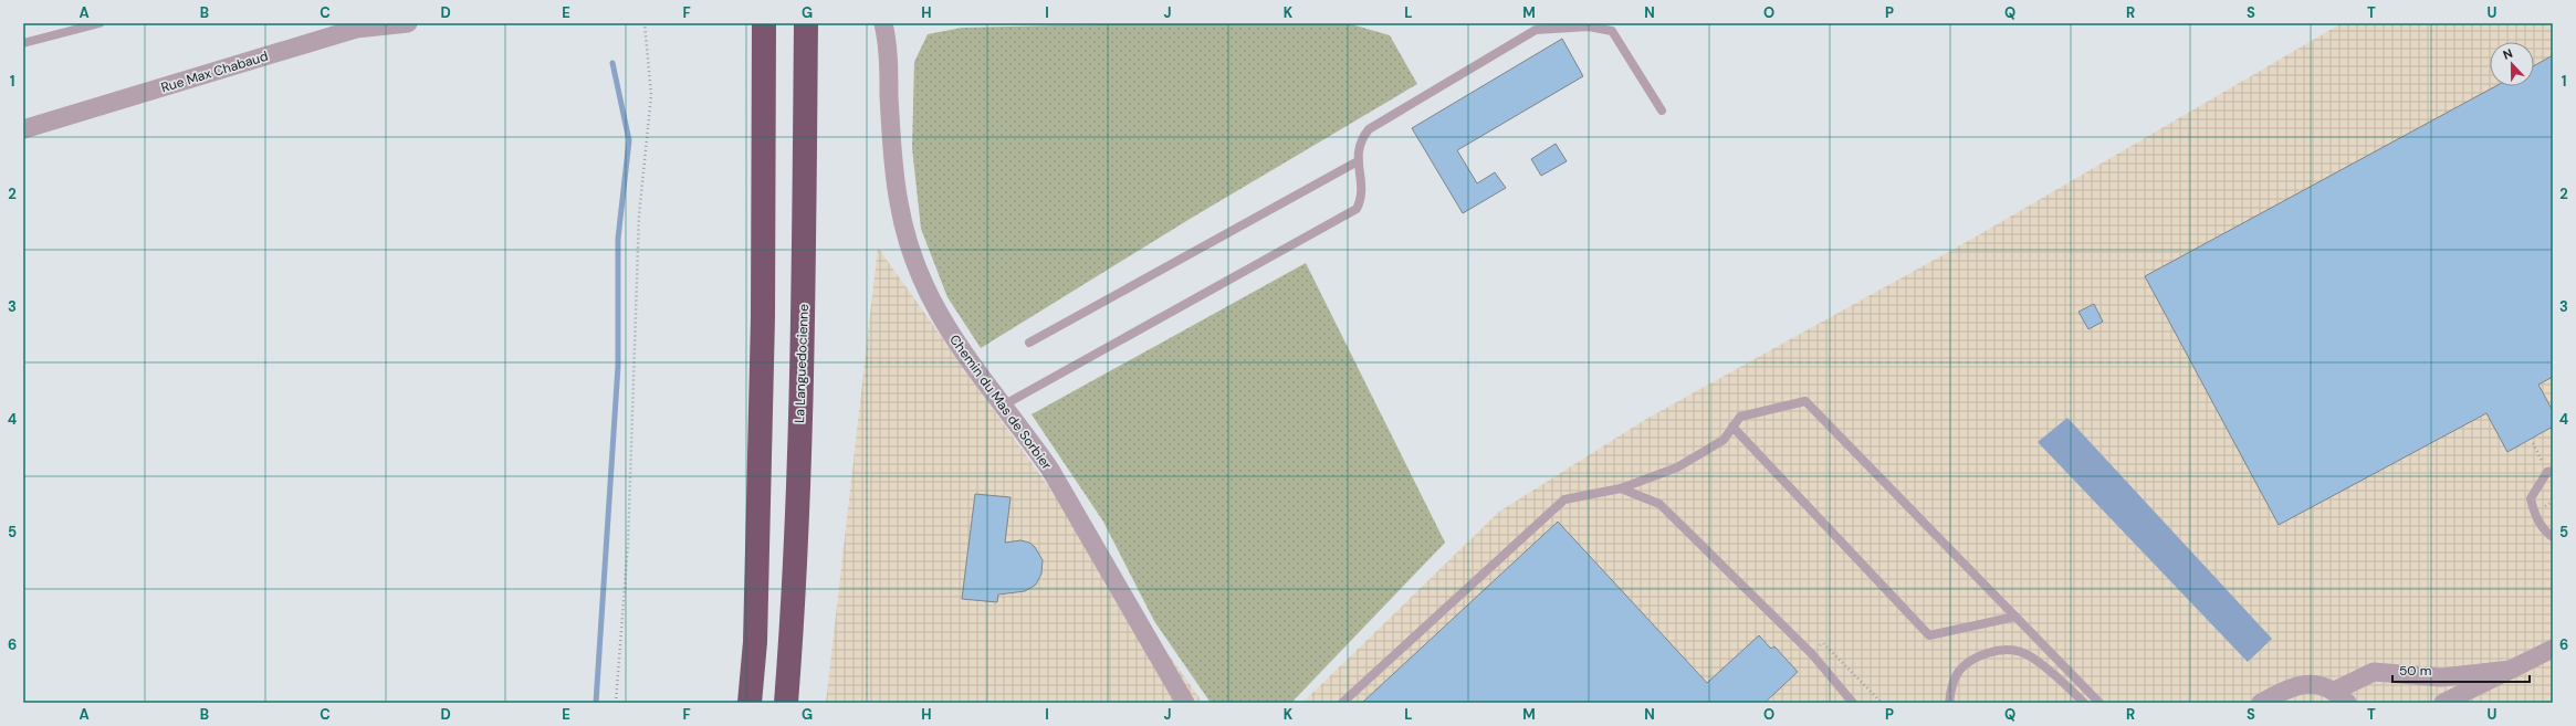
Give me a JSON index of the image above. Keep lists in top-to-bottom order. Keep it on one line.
{"streets":{"highway":["La Languedocienne"],"street":["Rue Max Chabaud","Chemin du Mas de Sorbier"]},"scale_bar":"50 m","north":"top","grid":{"columns":["A","B","C","D","E","F","G","H","I","J","K","L","M","N","O","P","Q","R","S","T","U"],"rows":["1","2","3","4","5","6"]}}
